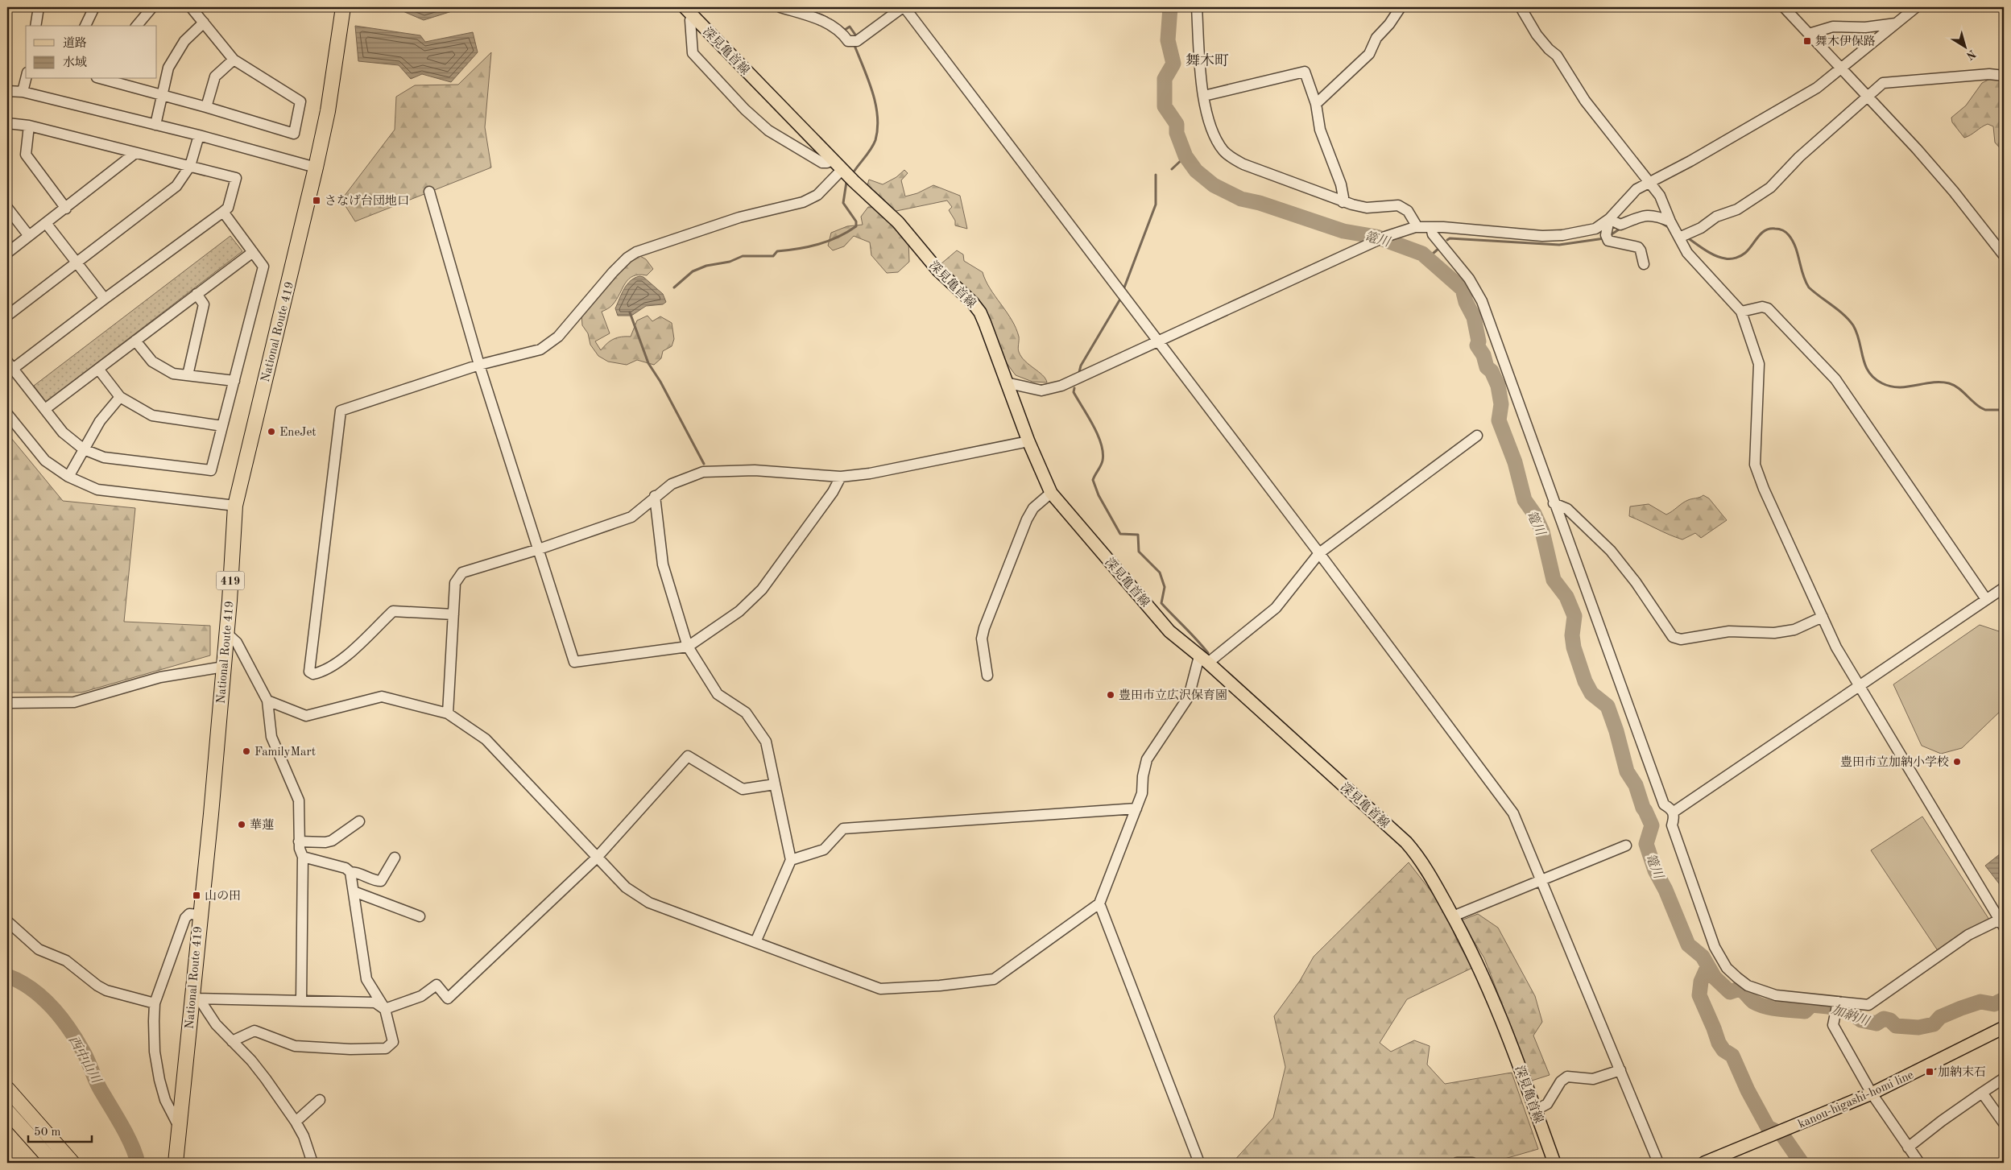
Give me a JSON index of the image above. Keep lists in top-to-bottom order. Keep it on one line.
{"streets":{"highway":["National Route 419","419"],"main road":["深見亀首線","kanou-higashi-homi line"]},"districts":["舞木町"],"water":["篭川","加納川","西中山川"],"places":{"transit":["舞木伊保路","さなげ台団地口","山の田","加納末石"],"other":["EneJet","豊田市立広沢保育園","FamilyMart","豊田市立加納小学校","華蓮"]},"legend":["道路","水域"],"scale_bar":"50 m","north":"bottom right"}
